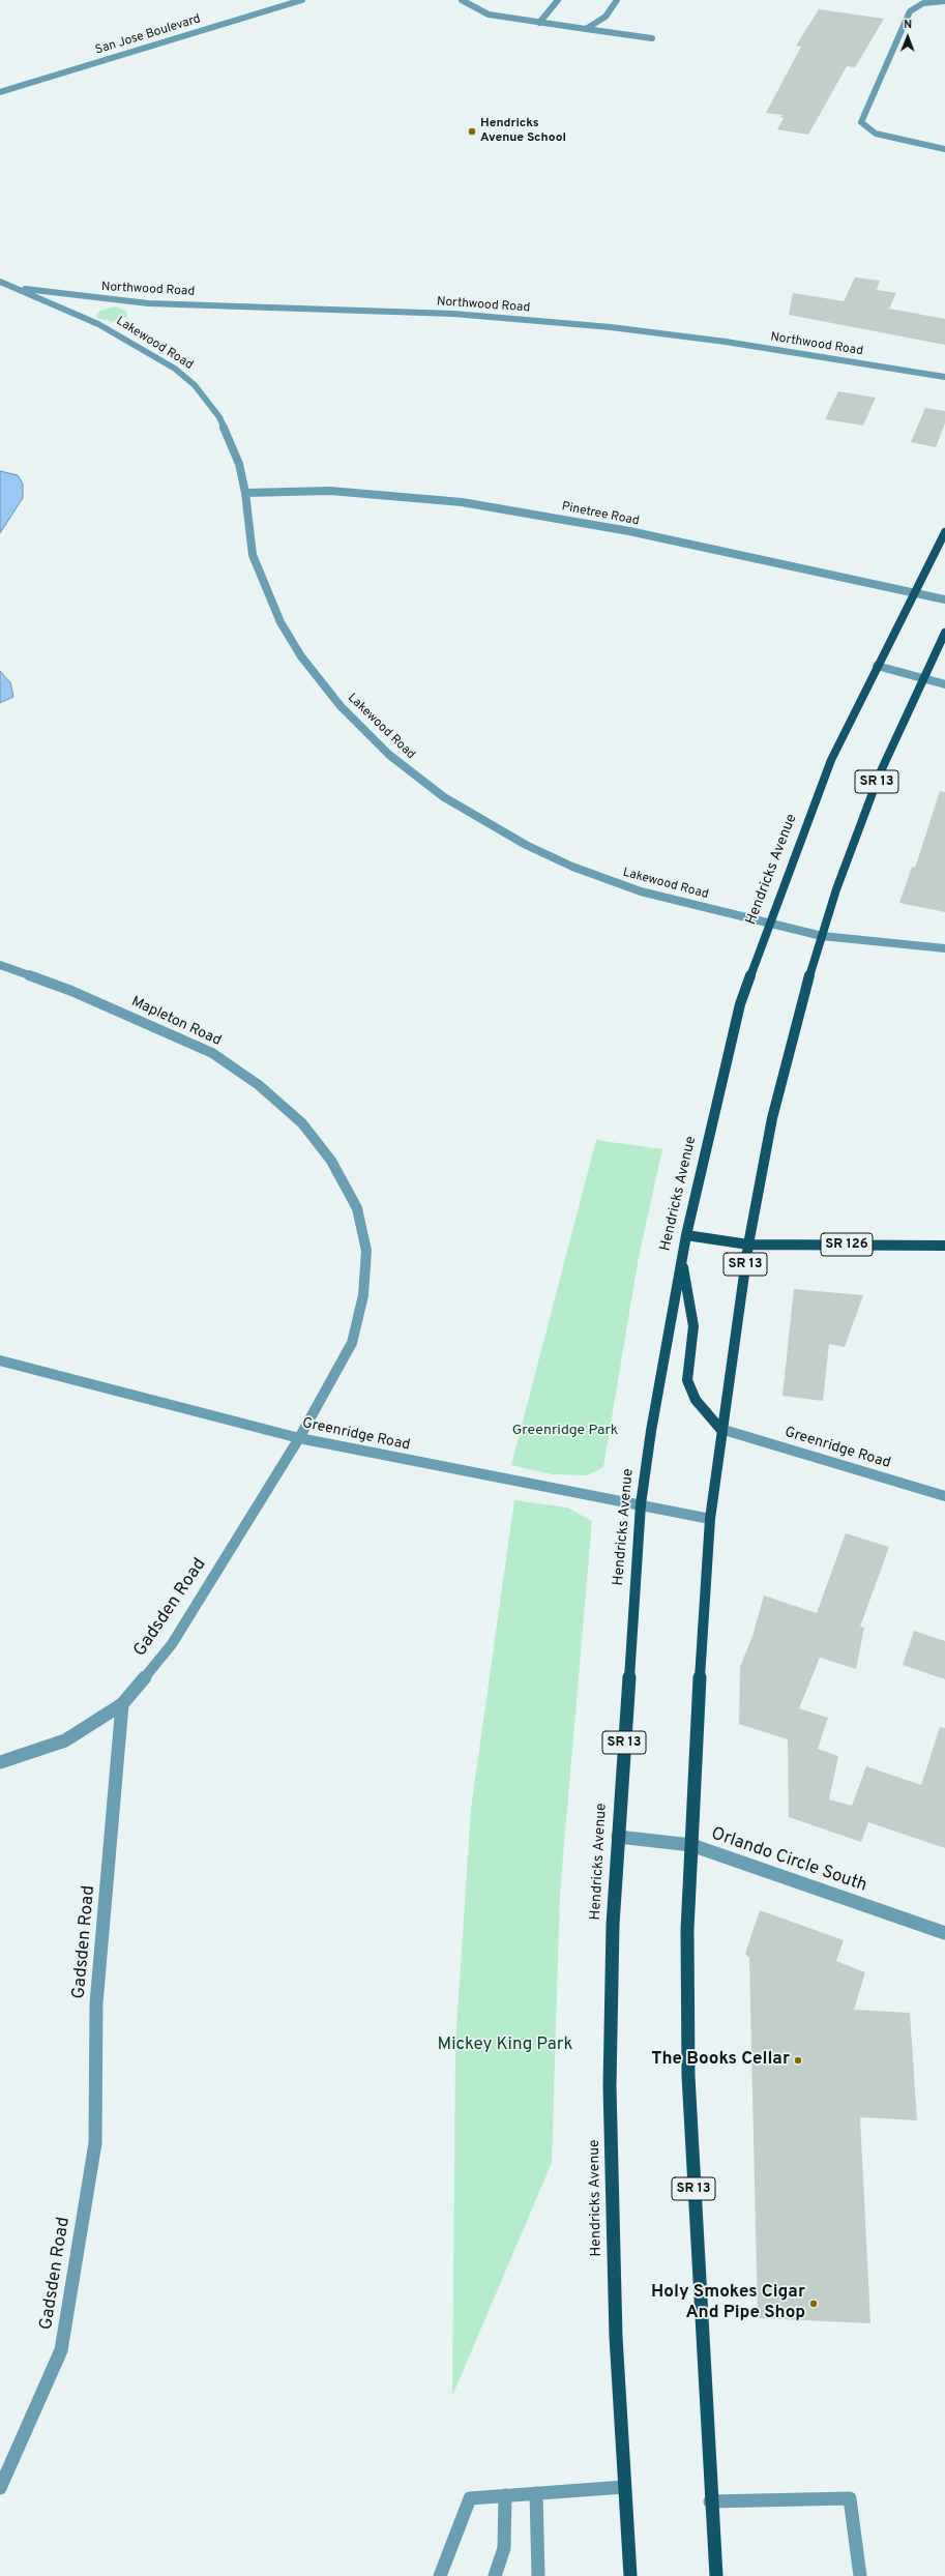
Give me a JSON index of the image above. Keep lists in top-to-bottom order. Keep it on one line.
{"streets":{"main road":["SR 13","Hendricks Avenue","SR 126"],"street":["San Jose Boulevard","Northwood Road","Lakewood Road","Pinetree Road","Mapleton Road","Greenridge Road","Gadsden Road","Orlando Circle South"]},"crossings":[["Northwood Road","Lakewood Road"],["Lakewood Road","Pinetree Road"],["Lakewood Road","SR 13"],["Lakewood Road","Hendricks Avenue"],["Pinetree Road","Hendricks Avenue"],["SR 13","SR 126"],["SR 13","Greenridge Road"],["SR 13","Orlando Circle South"],["Hendricks Avenue","SR 126"],["Hendricks Avenue","Greenridge Road"],["Hendricks Avenue","Orlando Circle South"],["Mapleton Road","Greenridge Road"],["Mapleton Road","Gadsden Road"],["Greenridge Road","Gadsden Road"]],"parks":["Greenridge Park","Mickey King Park"],"places":["Hendricks Avenue School","The Books Cellar","Holy Smokes Cigar And Pipe Shop"],"north":"top"}
